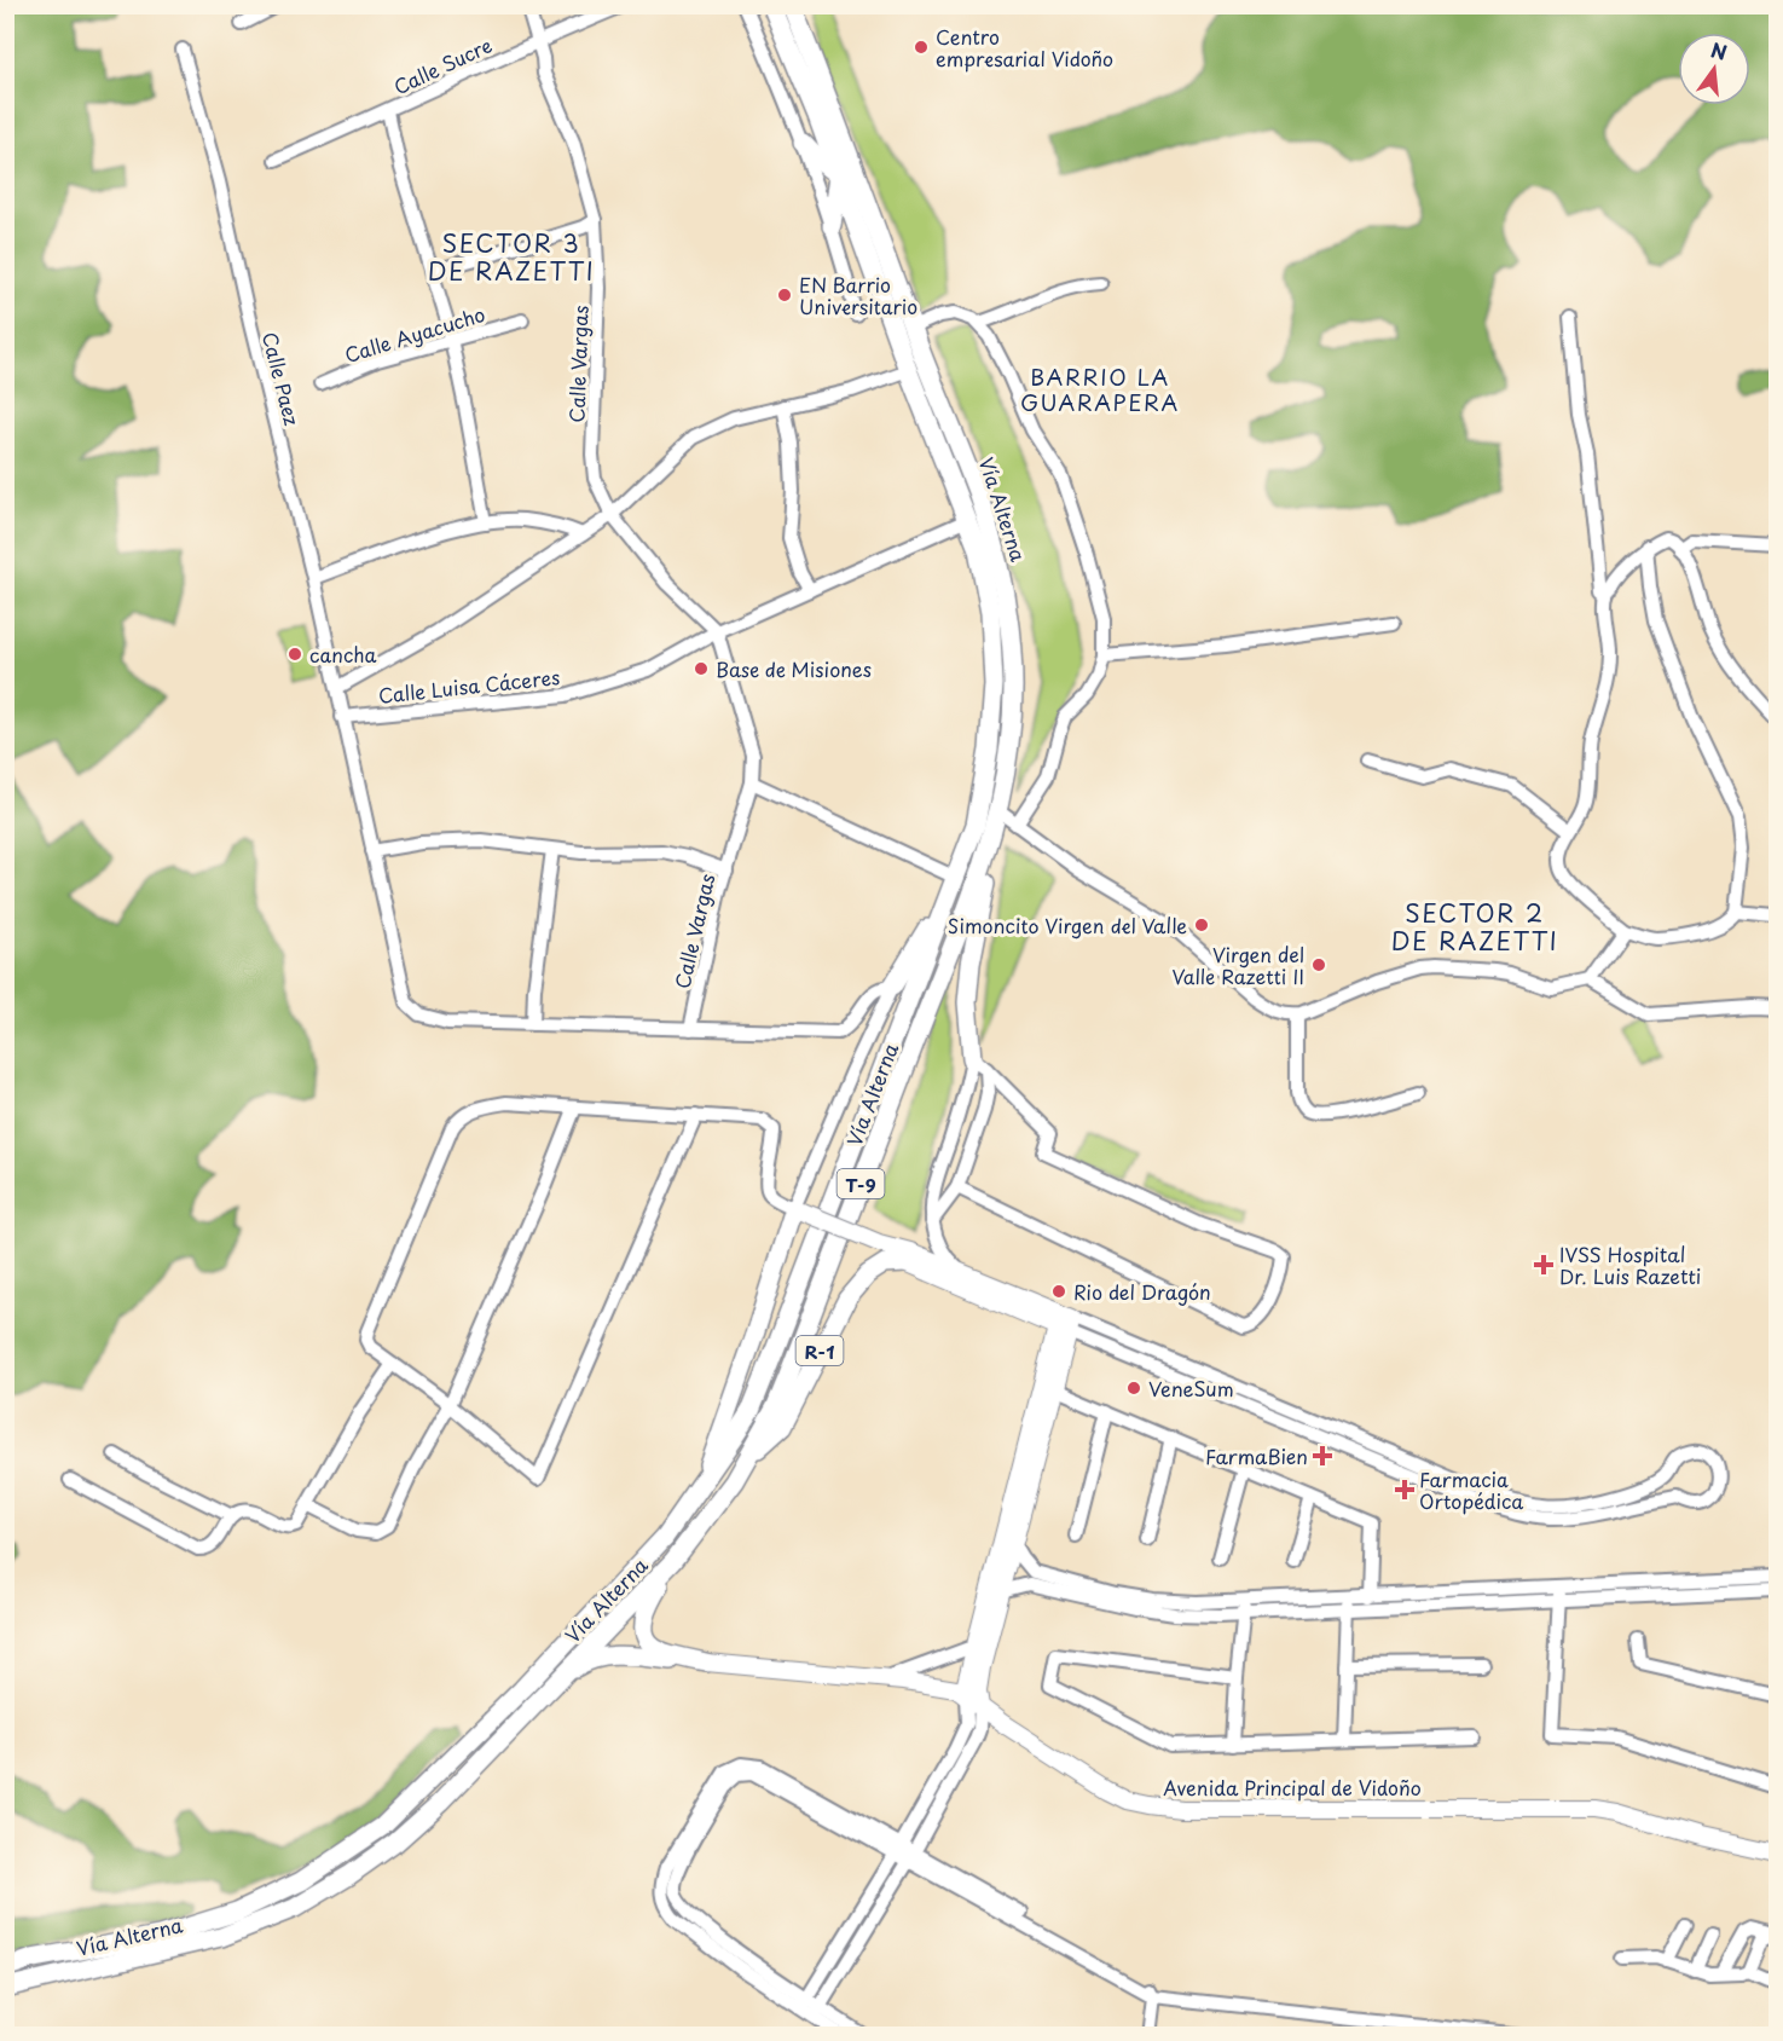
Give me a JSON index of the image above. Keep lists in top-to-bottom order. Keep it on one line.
{"streets":{"highway":["Vía Alterna","T-9","R-1"],"main road":["Avenida Principal de Vidoño"],"street":["Calle Sucre","Calle Ayacucho","Calle Vargas","Calle Paez","Calle Luisa Cáceres"]},"crossings":[["Calle Sucre","Calle Vargas"],["Calle Vargas","Calle Luisa Cáceres"],["Calle Paez","Calle Luisa Cáceres"],["Vía Alterna","Calle Luisa Cáceres"],["Vía Alterna","T-9"],["Vía Alterna","R-1"],["T-9","Avenida Principal de Vidoño"]],"districts":["SECTOR 3 DE RAZETTI","BARRIO LA GUARAPERA","SECTOR 2 DE RAZETTI"],"places":{"other":["Centro empresarial Vidoño","EN Barrio Universitario","cancha","Base de Misiones","Simoncito Virgen del Valle","Virgen del Valle Razetti II","Rio del Dragón","VeneSum"],"health":["IVSS Hospital Dr. Luis Razetti","FarmaBien","Farmacia Ortopédica"]},"north":"top"}
